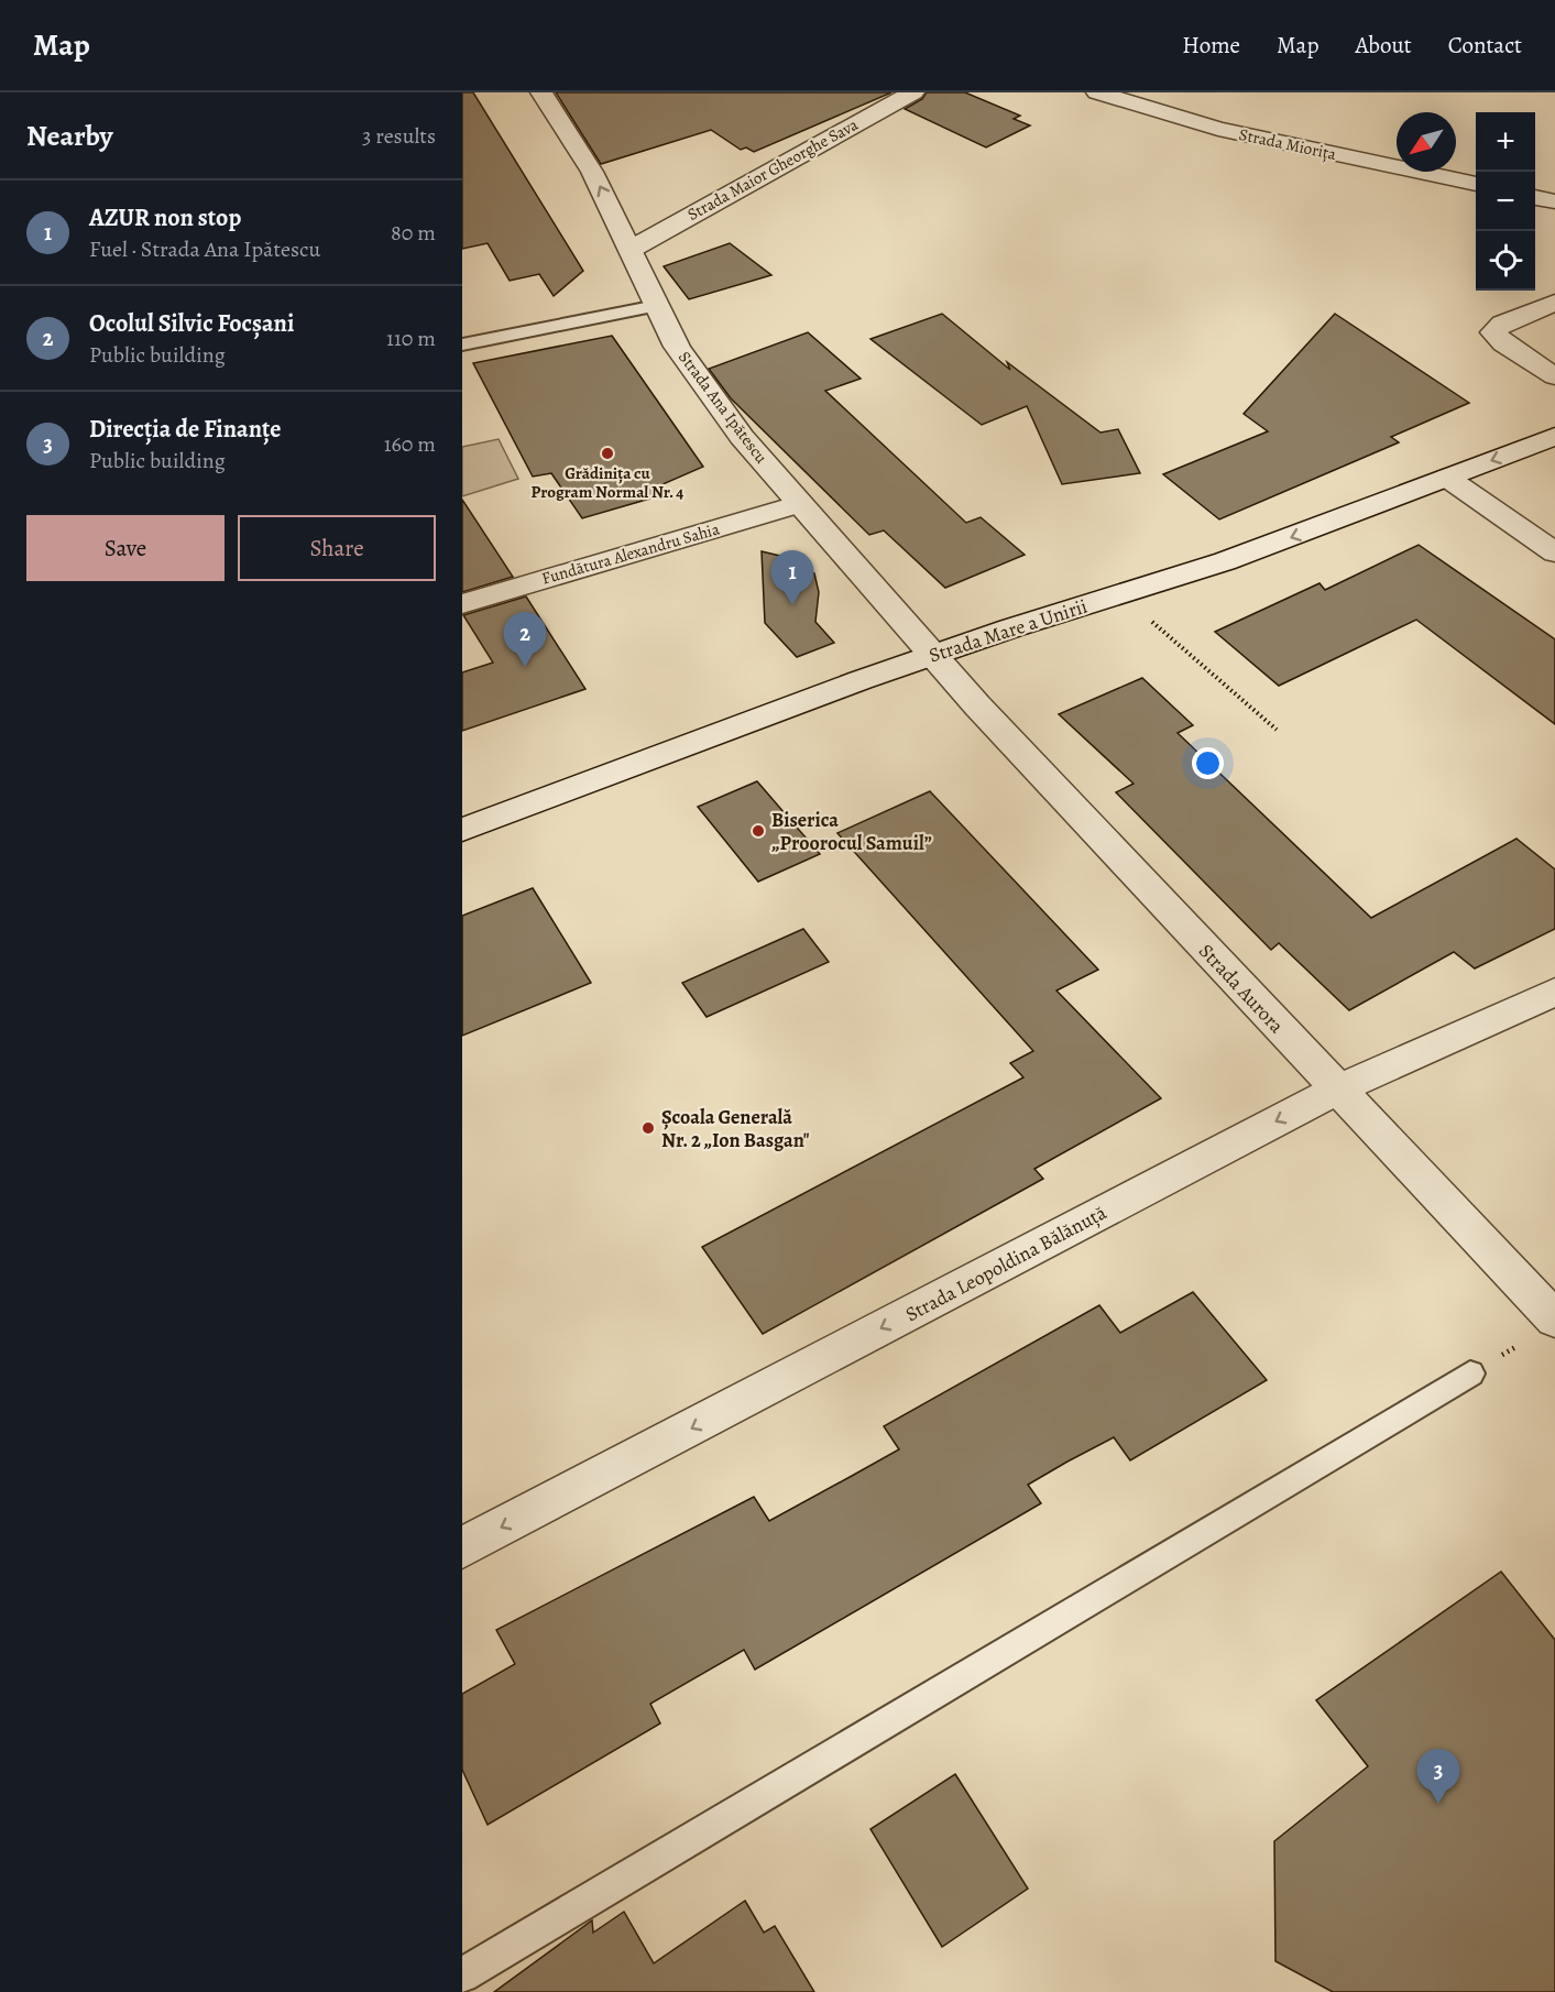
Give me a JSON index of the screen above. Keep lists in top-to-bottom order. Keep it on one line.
{"streets":{"street":["Strada Miorița","Strada Maior Gheorghe Sava","Strada Ana Ipătescu","Fundătura Alexandru Sahia","Strada Mare a Unirii","Strada Aurora","Strada Leopoldina Bălănuță"]},"crossings":[["Strada Maior Gheorghe Sava","Strada Ana Ipătescu"],["Strada Ana Ipătescu","Fundătura Alexandru Sahia"],["Strada Ana Ipătescu","Strada Mare a Unirii"],["Strada Ana Ipătescu","Strada Aurora"],["Strada Mare a Unirii","Strada Aurora"],["Strada Aurora","Strada Leopoldina Bălănuță"]],"one_way":["Strada Mare a Unirii","Strada Leopoldina Bălănuță"],"places":["Grădinița cu Program Normal Nr. 4","Biserica „Proorocul Samuil”","Școala Generală Nr. 2 „Ion Basgan\""],"north":"bottom left","page":{"header":"Map","nav":["Home","Map","About","Contact"],"heading":["Nearby","3 results"],"map_buttons":["+","−"],"list":[{"mark":"1","name":"AZUR non stop","note":"Fuel · Strada Ana Ipătescu","value":"80 m"},{"mark":"2","name":"Ocolul Silvic Focșani","note":"Public building","value":"110 m"},{"mark":"3","name":"Direcția de Finanțe","note":"Public building","value":"160 m"}],"buttons":["Save","Share"],"pins":["1","2","3"]}}
